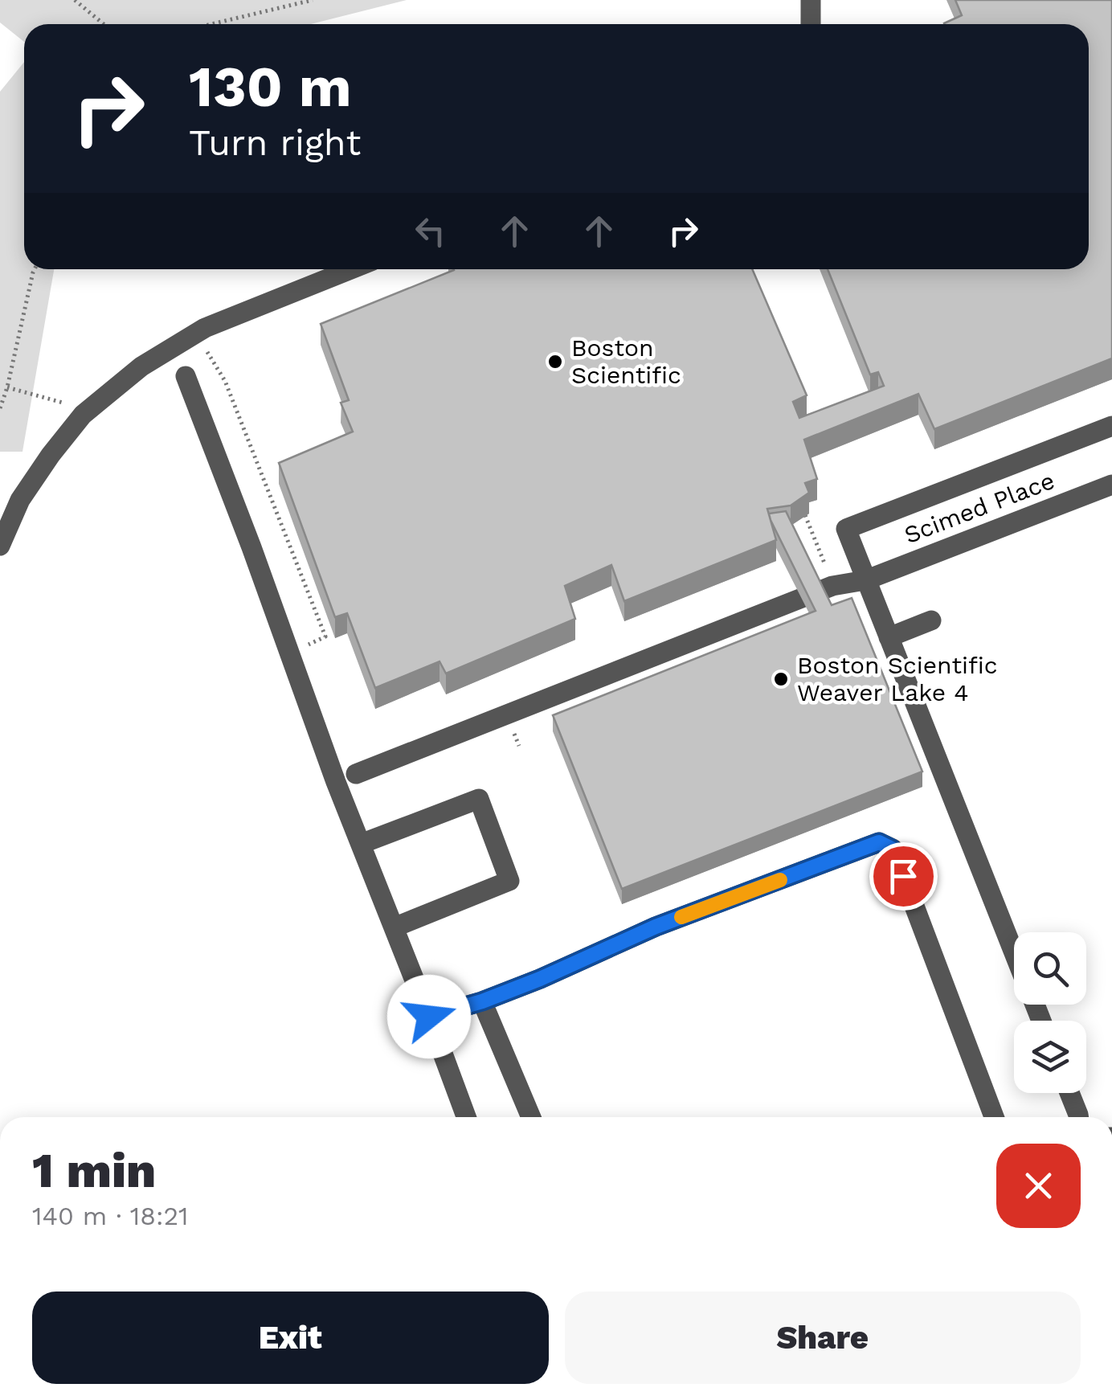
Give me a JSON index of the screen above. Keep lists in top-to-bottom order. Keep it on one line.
{"streets":{"street":["Scimed Place"]},"places":["Boston Scientific","Boston Scientific Weaver Lake 4"],"page":{"turn":["130 m","Turn right"],"heading":["1 min","140 m · 18:21"],"buttons":["Exit","Share"]}}
